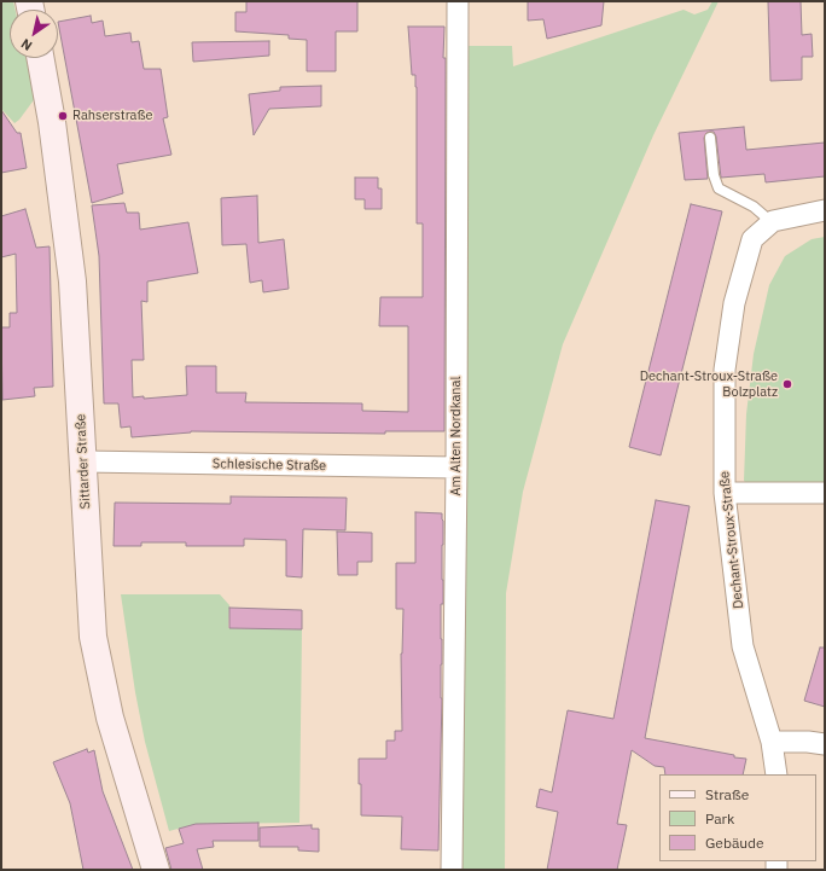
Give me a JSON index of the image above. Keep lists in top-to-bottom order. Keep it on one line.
{"streets":{"street":["Am Alten Nordkanal","Sittarder Straße","Schlesische Straße","Dechant-Stroux-Straße"]},"crossings":[["Am Alten Nordkanal","Schlesische Straße"],["Sittarder Straße","Schlesische Straße"]],"places":["Rahserstraße","Dechant-Stroux-Straße Bolzplatz"],"legend":["Straße","Park","Gebäude"],"north":"bottom left"}
